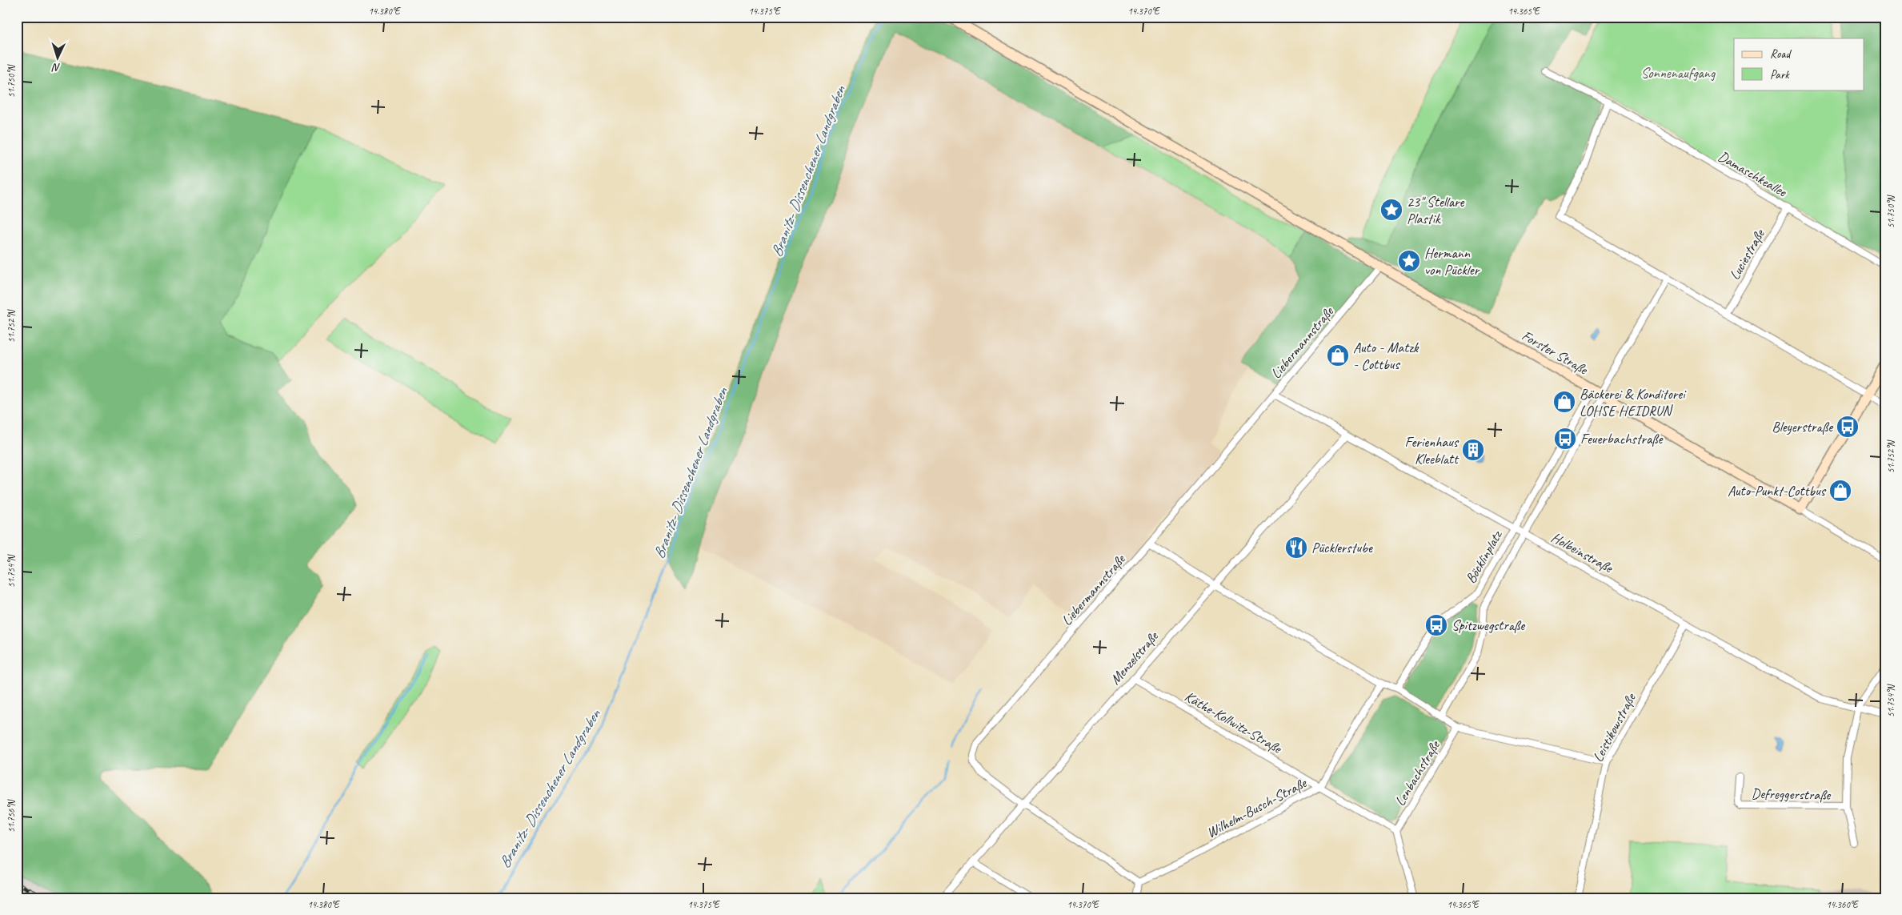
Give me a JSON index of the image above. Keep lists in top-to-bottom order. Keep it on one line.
{"streets":{"main road":["Forster Straße"],"street":["Damaschkeallee","Luciestraße","Liebermannstraße","Holbeinstraße","Böcklinplatz","Menzelstraße","Käthe-Kollwitz-Straße","Leistikowstraße","Lenbachstraße","Defreggerstraße","Wilhelm-Busch-Straße"]},"crossings":[["Damaschkeallee","Luciestraße"],["Liebermannstraße","Forster Straße"],["Liebermannstraße","Holbeinstraße"],["Liebermannstraße","Menzelstraße"],["Liebermannstraße","Wilhelm-Busch-Straße"],["Holbeinstraße","Böcklinplatz"],["Holbeinstraße","Menzelstraße"],["Holbeinstraße","Leistikowstraße"],["Holbeinstraße","Defreggerstraße"],["Menzelstraße","Käthe-Kollwitz-Straße"],["Käthe-Kollwitz-Straße","Wilhelm-Busch-Straße"]],"water":["Branitz- Dissenchener Landgraben"],"parks":["Sonnenaufgang"],"places":{"place":["23\" Stellare Plastik","Hermann von Pückler"],"shop":["Auto - Matzk - Cottbus","Bäckerei & Konditorei LOHSE HEIDRUN","Auto-Punkt-Cottbus"],"bus stop":["Bleyerstraße","Feuerbachstraße","Spitzwegstraße"],"building":["Ferienhaus Kleeblatt"],"restaurant":["Pücklerstube"]},"legend":["Road","Park"],"north":"bottom","coordinates":["14.380°E","14.375°E","14.370°E","14.365°E","51.750°N","51.752°N","51.754°N","51.756°N","14.360°E"]}
